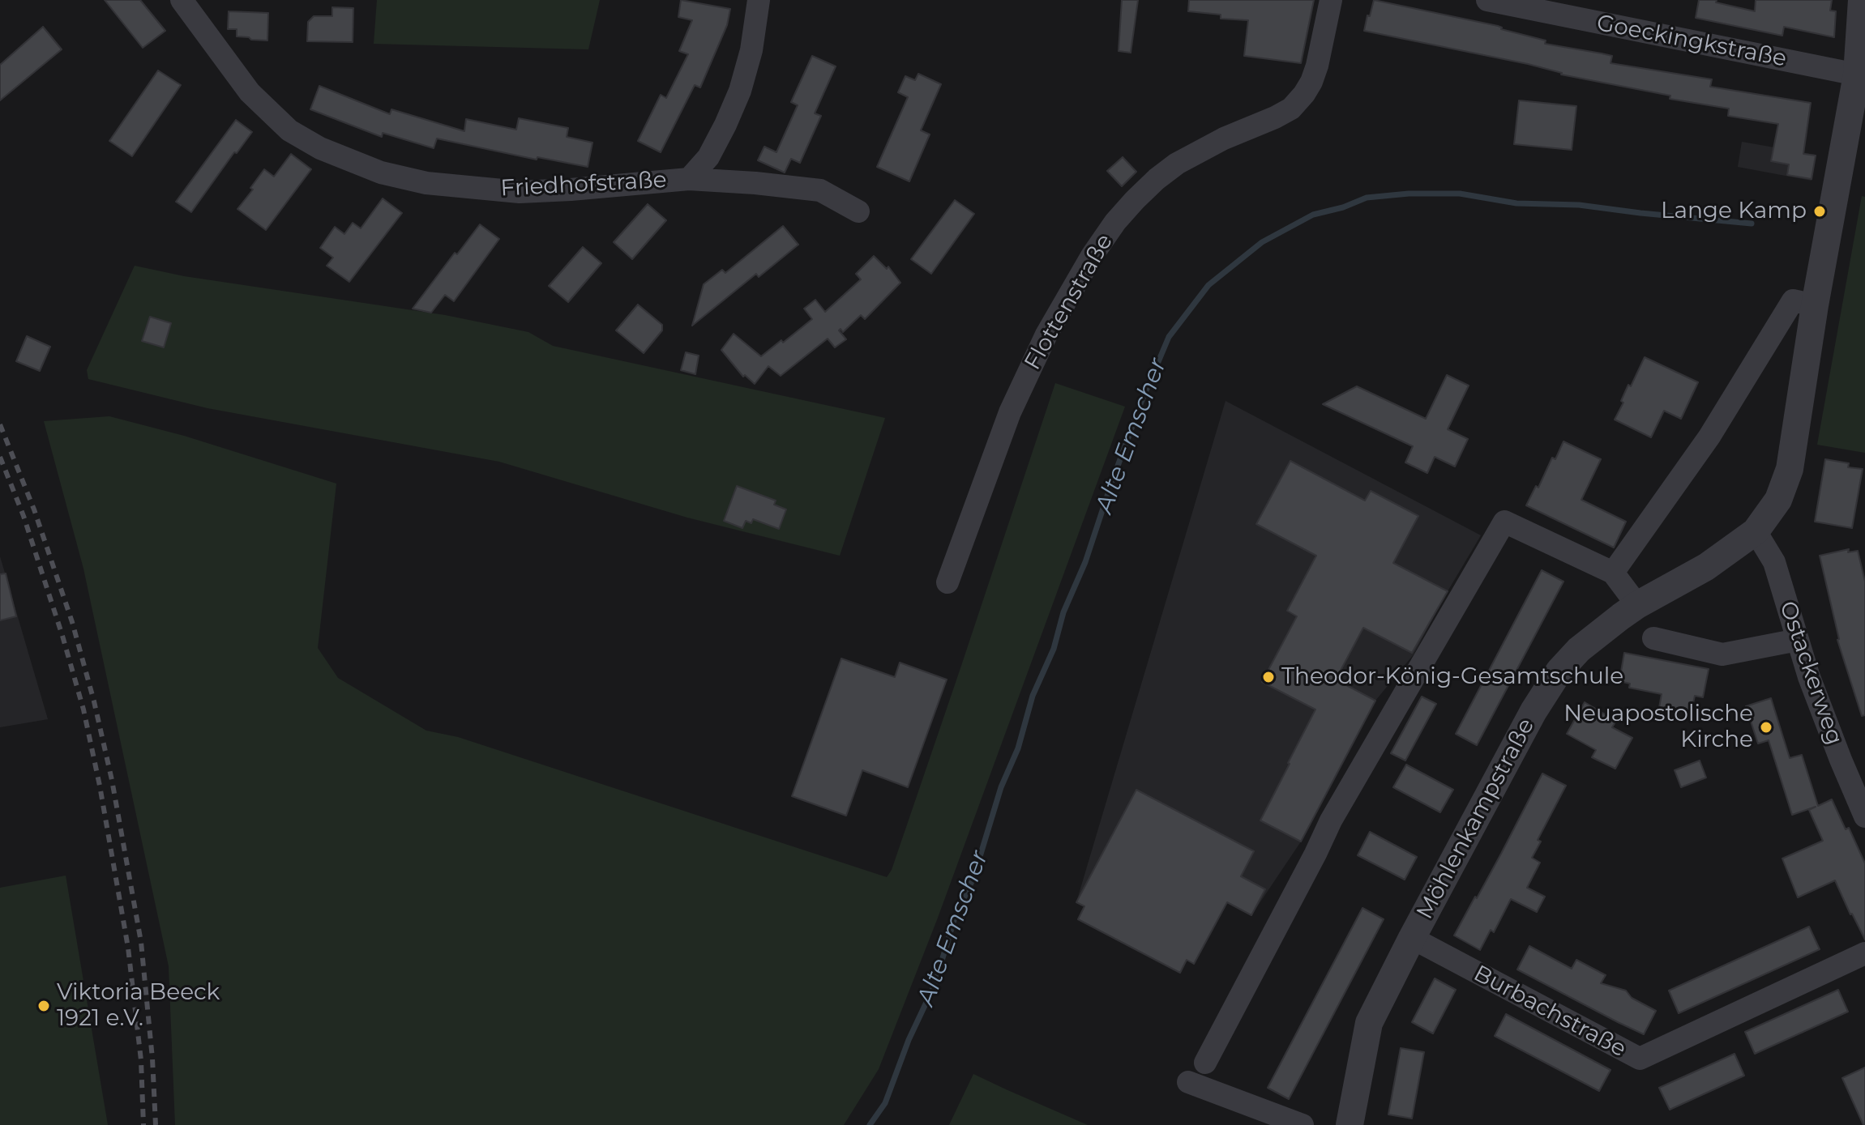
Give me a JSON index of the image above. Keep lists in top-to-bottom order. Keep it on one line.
{"streets":{"street":["Goeckingkstraße","Friedhofstraße","Flottenstraße","Ostackerweg","Möhlenkampstraße","Burbachstraße"]},"crossings":[["Ostackerweg","Möhlenkampstraße"],["Möhlenkampstraße","Burbachstraße"]],"water":["Alte Emscher"],"places":["Lange Kamp","Theodor-König-Gesamtschule","Neuapostolische Kirche","Viktoria Beeck 1921 e.V."]}
